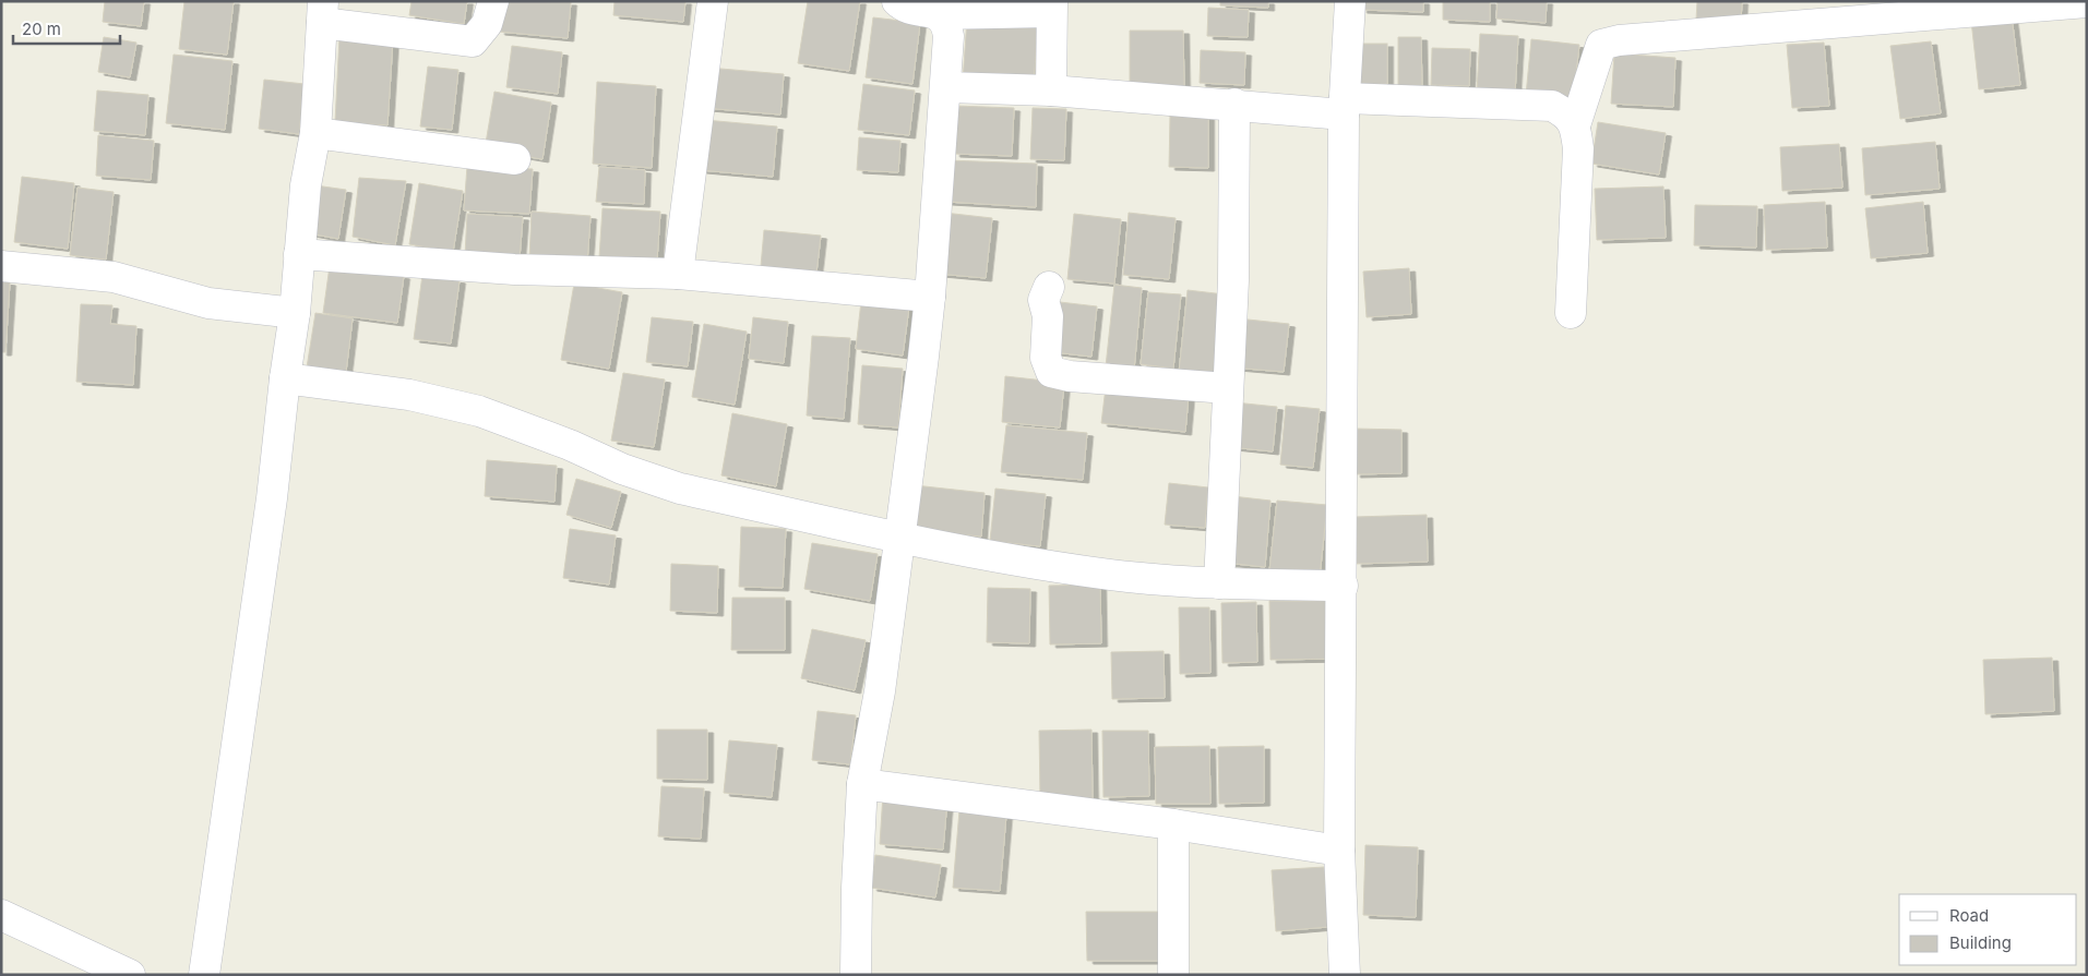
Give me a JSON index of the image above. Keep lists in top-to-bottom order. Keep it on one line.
{"legend":["Road","Building"],"scale_bar":"20 m"}
